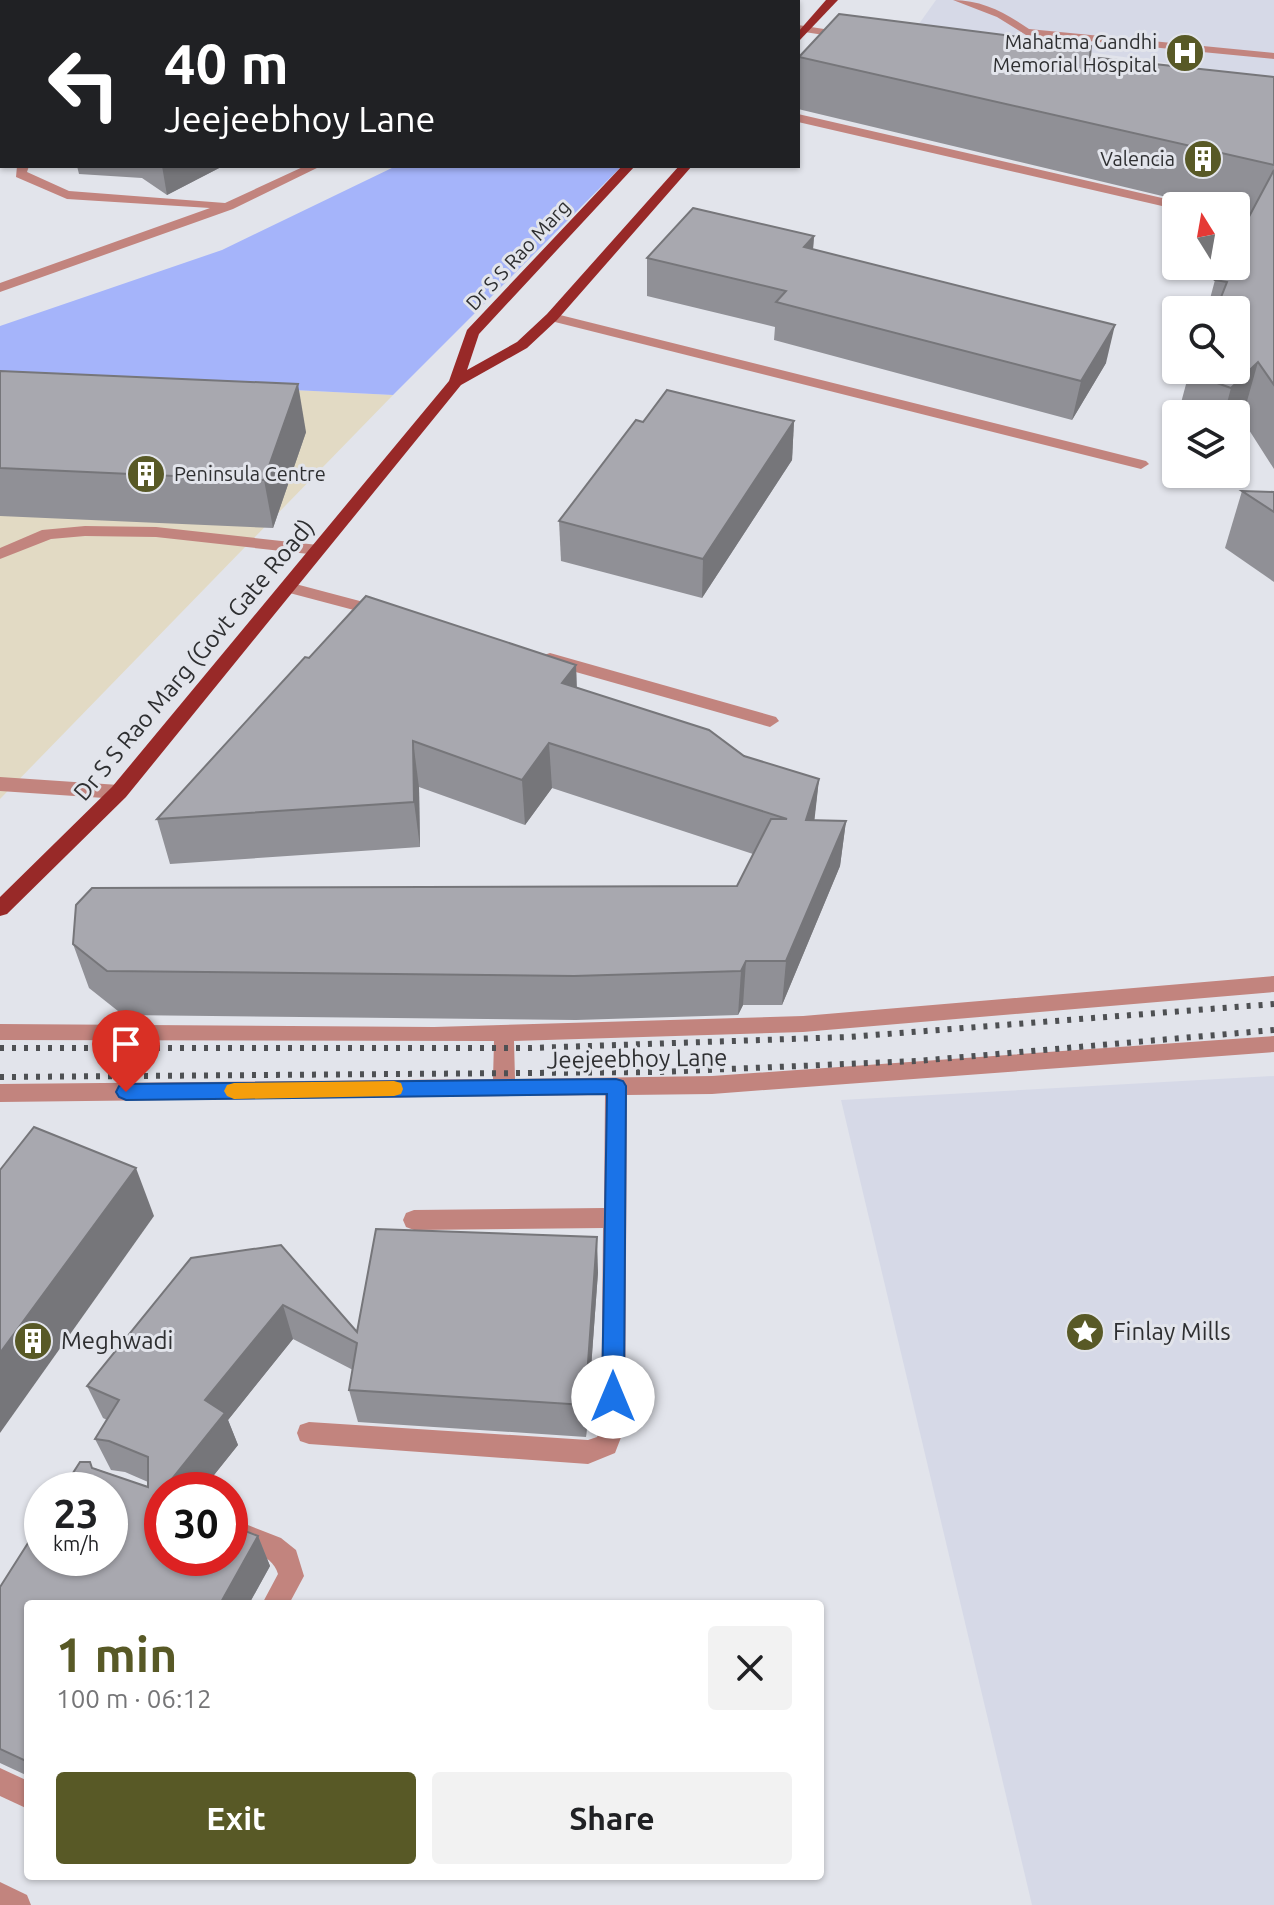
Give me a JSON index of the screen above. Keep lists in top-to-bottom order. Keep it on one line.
{"streets":{"main road":["Dr S S Rao Marg","Dr S S Rao Marg (Govt Gate Road)"],"street":["Jeejeebhoy Lane"]},"crossings":[["Dr S S Rao Marg","Dr S S Rao Marg (Govt Gate Road)"]],"places":{"hospital":["Mahatma Gandhi Memorial Hospital"],"building":["Valencia","Peninsula Centre","Meghwadi"],"place":["Finlay Mills"]},"north":"top","page":{"turn":["40 m","Jeejeebhoy Lane"],"speed":"23 km/h","limit":"30","heading":["1 min","100 m · 06:12"],"buttons":["Exit","Share"]}}
